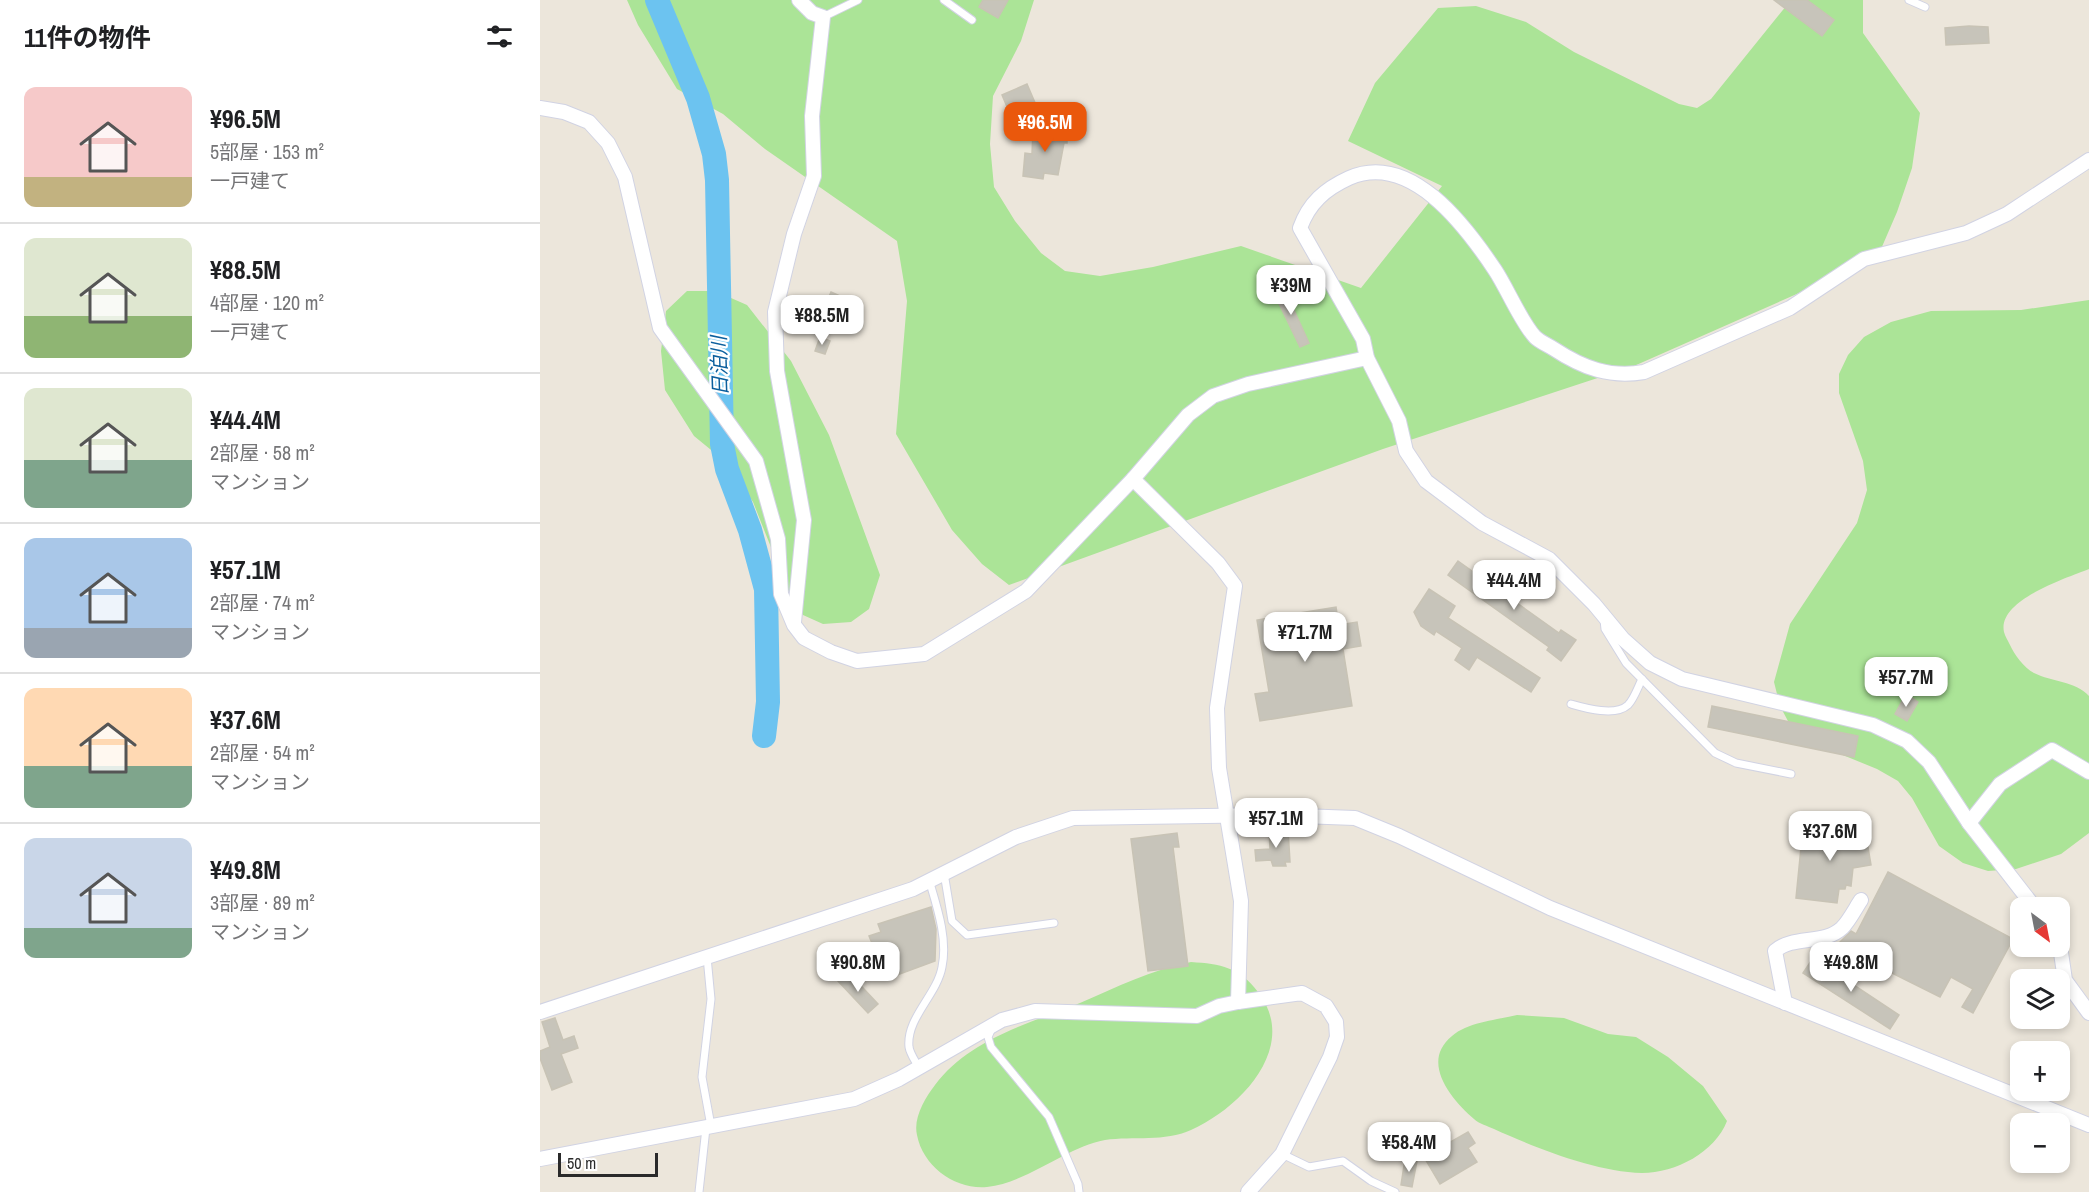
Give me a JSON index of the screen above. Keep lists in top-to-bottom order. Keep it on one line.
{"water":["日泊川"],"scale_bar":"50 m","north":"bottom right","page":{"heading":"11件の物件","list":[{"name":"¥96.5M","note":"5部屋 · 153 m² · 一戸建て"},{"name":"¥88.5M","note":"4部屋 · 120 m² · 一戸建て"},{"name":"¥44.4M","note":"2部屋 · 58 m² · マンション"},{"name":"¥57.1M","note":"2部屋 · 74 m² · マンション"},{"name":"¥37.6M","note":"2部屋 · 54 m² · マンション"},{"name":"¥49.8M","note":"3部屋 · 89 m² · マンション"}],"price":["¥96.5M","¥39M","¥88.5M","¥44.4M","¥71.7M","¥57.7M","¥57.1M","¥37.6M","¥90.8M","¥49.8M","¥58.4M"],"map_buttons":["+","−"],"scale":"50 m"}}
